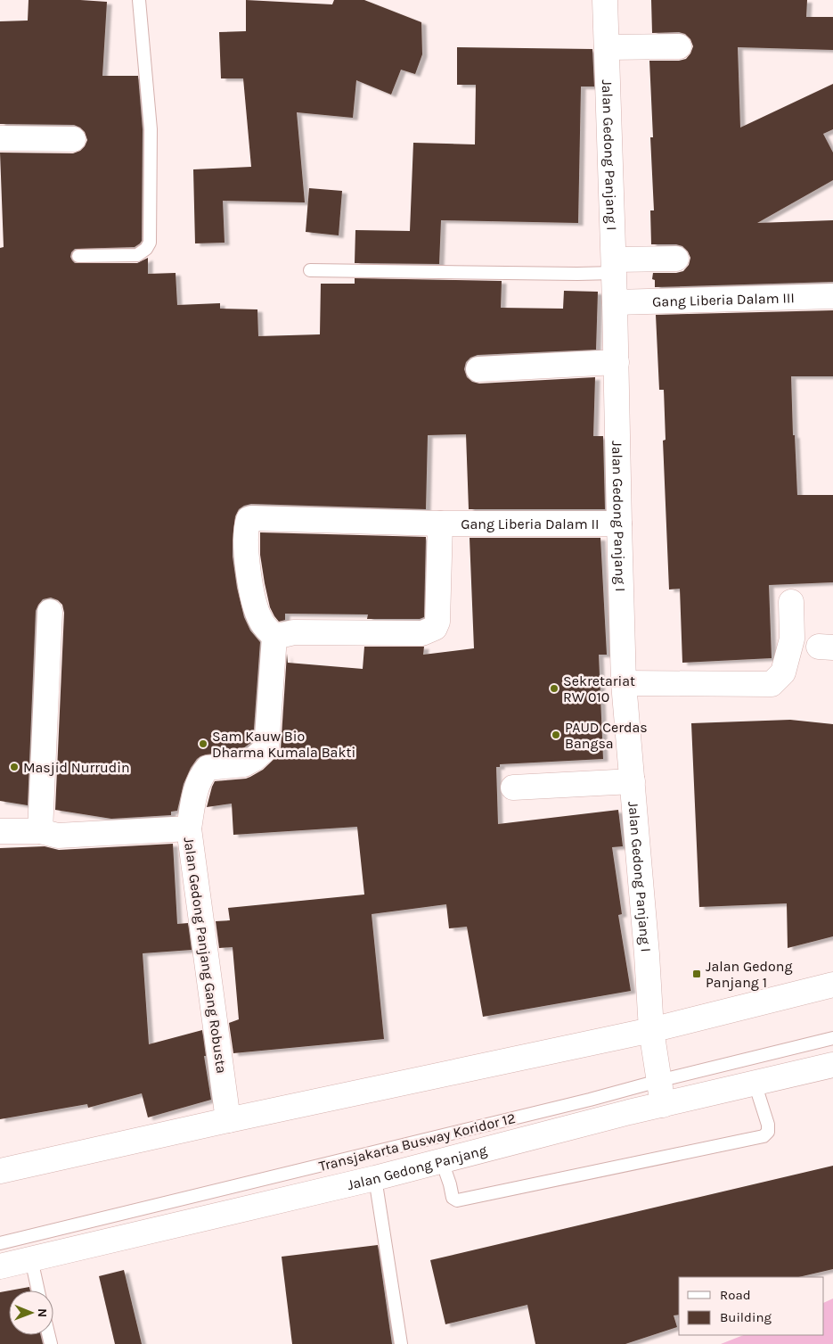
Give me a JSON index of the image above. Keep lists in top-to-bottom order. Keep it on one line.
{"streets":{"street":["Jalan Gedong Panjang I","Gang Liberia Dalam III","Gang Liberia Dalam II","Jalan Gedong Panjang Gang Robusta","Jalan Gedong Panjang"],"lane":["Transjakarta Busway Koridor 12"]},"crossings":[["Jalan Gedong Panjang I","Gang Liberia Dalam III"],["Jalan Gedong Panjang I","Gang Liberia Dalam II"],["Jalan Gedong Panjang I","Transjakarta Busway Koridor 12"],["Jalan Gedong Panjang I","Jalan Gedong Panjang"],["Gang Liberia Dalam II","Jalan Gedong Panjang Gang Robusta"]],"places":{"other":["Sekretariat RW 010","PAUD Cerdas Bangsa","Sam Kauw Bio Dharma Kumala Bakti","Masjid Nurrudin"],"transit":["Jalan Gedong Panjang 1"]},"legend":["Road","Building"],"north":"right"}
